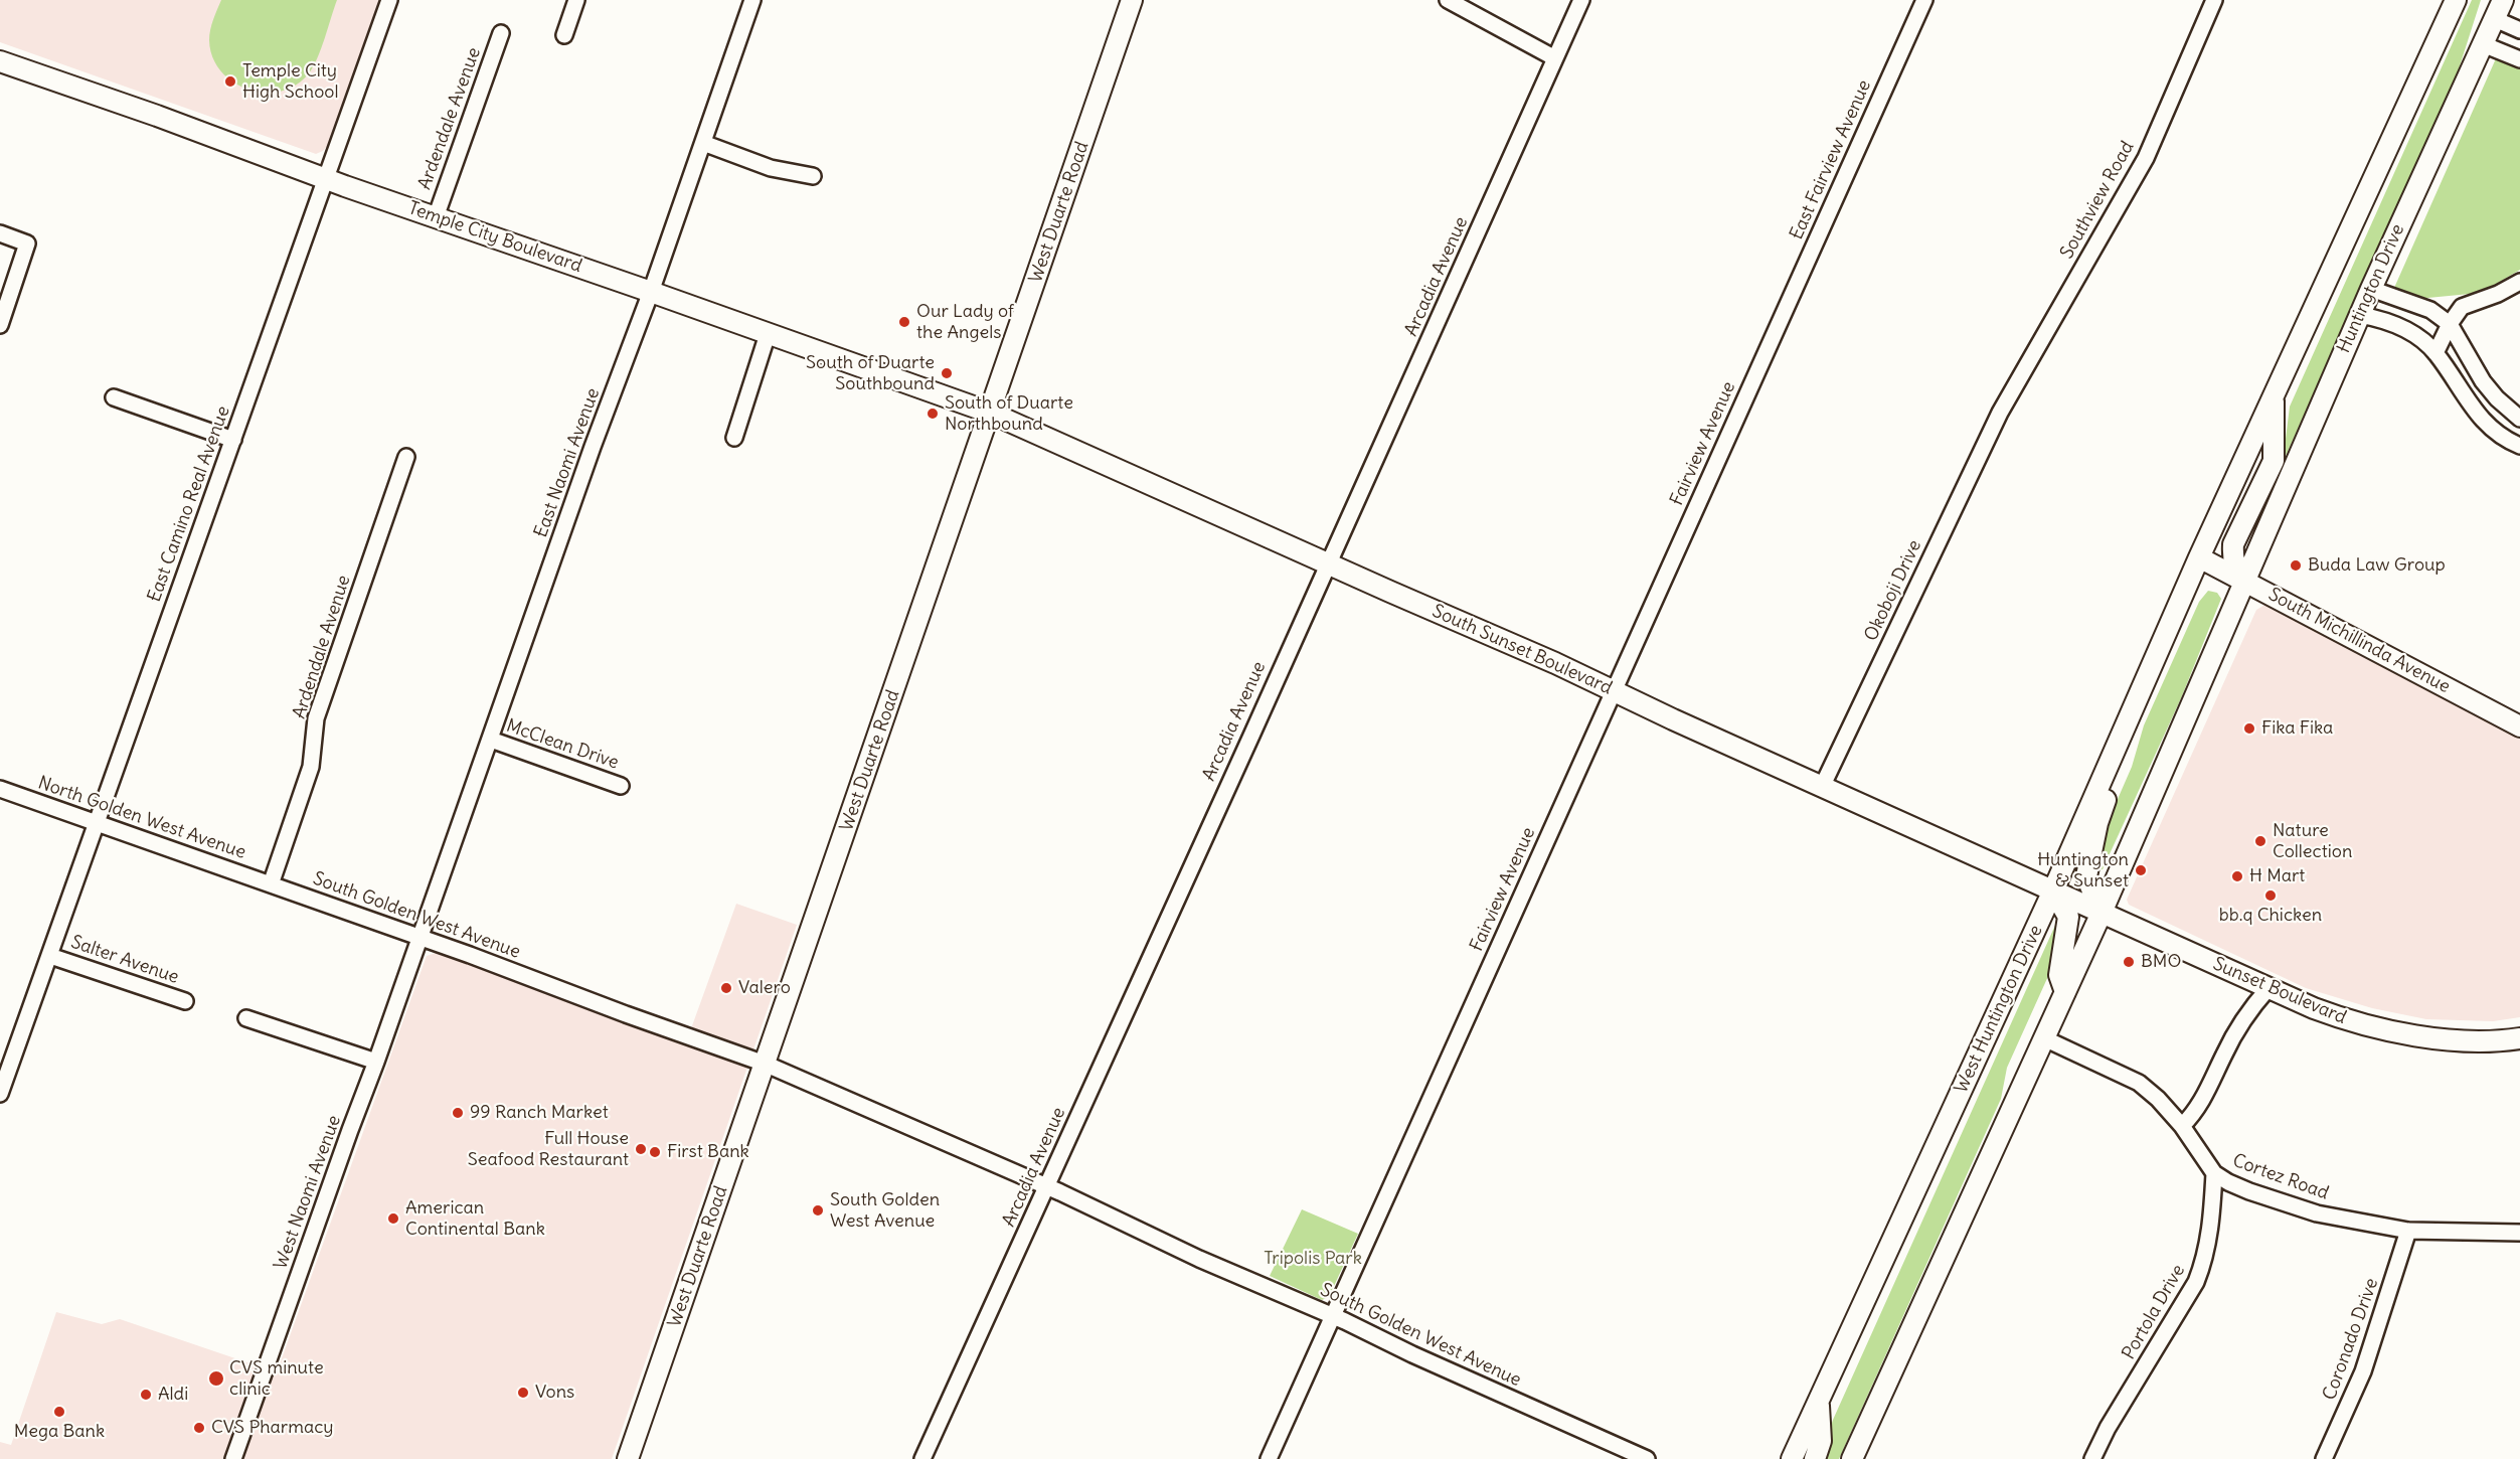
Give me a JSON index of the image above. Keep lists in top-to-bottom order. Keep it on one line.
{"streets":{"main road":["West Duarte Road","Temple City Boulevard","Huntington Drive","South Michillinda Avenue","South Sunset Boulevard","Sunset Boulevard","West Huntington Drive"],"street":["Ardendale Avenue","East Fairview Avenue","Southview Road","Arcadia Avenue","Fairview Avenue","East Naomi Avenue","East Camino Real Avenue","Okoboji Drive","McClean Drive","North Golden West Avenue","South Golden West Avenue","Salter Avenue","Cortez Road","West Naomi Avenue","Portola Drive","Coronado Drive"]},"crossings":[["Ardendale Avenue","Temple City Boulevard"],["Ardendale Avenue","North Golden West Avenue"],["Ardendale Avenue","South Golden West Avenue"],["East Fairview Avenue","Fairview Avenue"],["Southview Road","Okoboji Drive"],["West Duarte Road","Temple City Boulevard"],["West Duarte Road","South Sunset Boulevard"],["West Duarte Road","South Golden West Avenue"],["Temple City Boulevard","East Naomi Avenue"],["Temple City Boulevard","East Camino Real Avenue"],["Temple City Boulevard","South Sunset Boulevard"],["Arcadia Avenue","South Sunset Boulevard"],["Arcadia Avenue","South Golden West Avenue"],["Huntington Drive","South Michillinda Avenue"],["Fairview Avenue","South Sunset Boulevard"],["Fairview Avenue","South Golden West Avenue"],["East Naomi Avenue","McClean Drive"],["East Naomi Avenue","South Golden West Avenue"],["East Naomi Avenue","West Naomi Avenue"],["East Camino Real Avenue","North Golden West Avenue"],["East Camino Real Avenue","Salter Avenue"],["Okoboji Drive","South Sunset Boulevard"],["South Michillinda Avenue","West Huntington Drive"],["South Sunset Boulevard","Sunset Boulevard"],["South Sunset Boulevard","West Huntington Drive"],["North Golden West Avenue","South Golden West Avenue"],["South Golden West Avenue","West Naomi Avenue"],["Sunset Boulevard","West Huntington Drive"],["Cortez Road","Portola Drive"],["Cortez Road","Coronado Drive"]],"parks":["Tripolis Park"],"places":["Temple City High School","Our Lady of the Angels","South of Duarte Southbound","South of Duarte Northbound","Buda Law Group","Fika Fika","Nature Collection","Huntington & Sunset","H Mart","bb.q Chicken","BMO","Valero","99 Ranch Market","Full House Seafood Restaurant","First Bank","South Golden West Avenue","American Continental Bank","CVS minute clinic","Vons","Aldi","Mega Bank","CVS Pharmacy"]}
